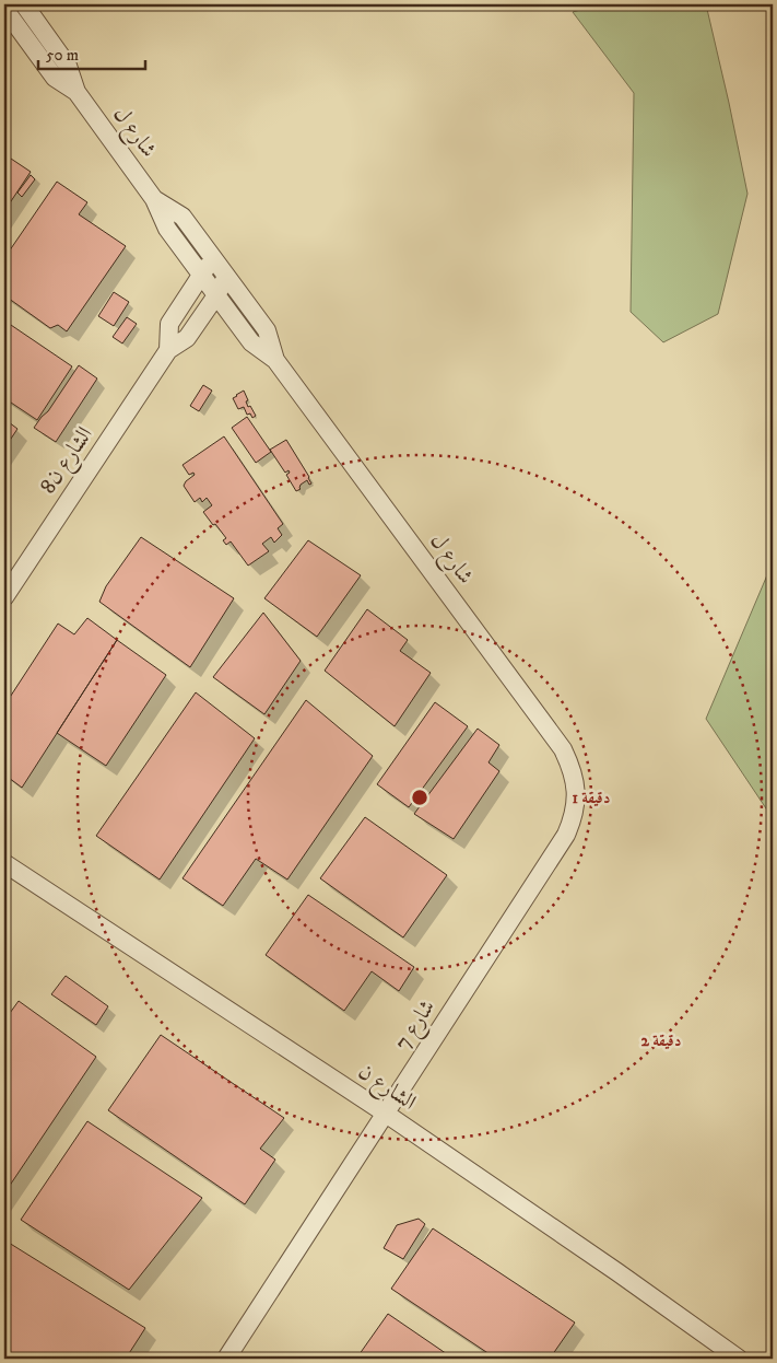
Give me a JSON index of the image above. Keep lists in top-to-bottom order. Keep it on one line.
{"streets":{"street":["شارع ل","الشارع ن8","شارع 7","الشارع ن"]},"crossings":[["شارع ل","الشارع ن8"],["شارع ل","شارع 7"],["شارع 7","الشارع ن"]],"scale_bar":"50 m","rings":["1 دقيقة","2 دقيقة"]}
